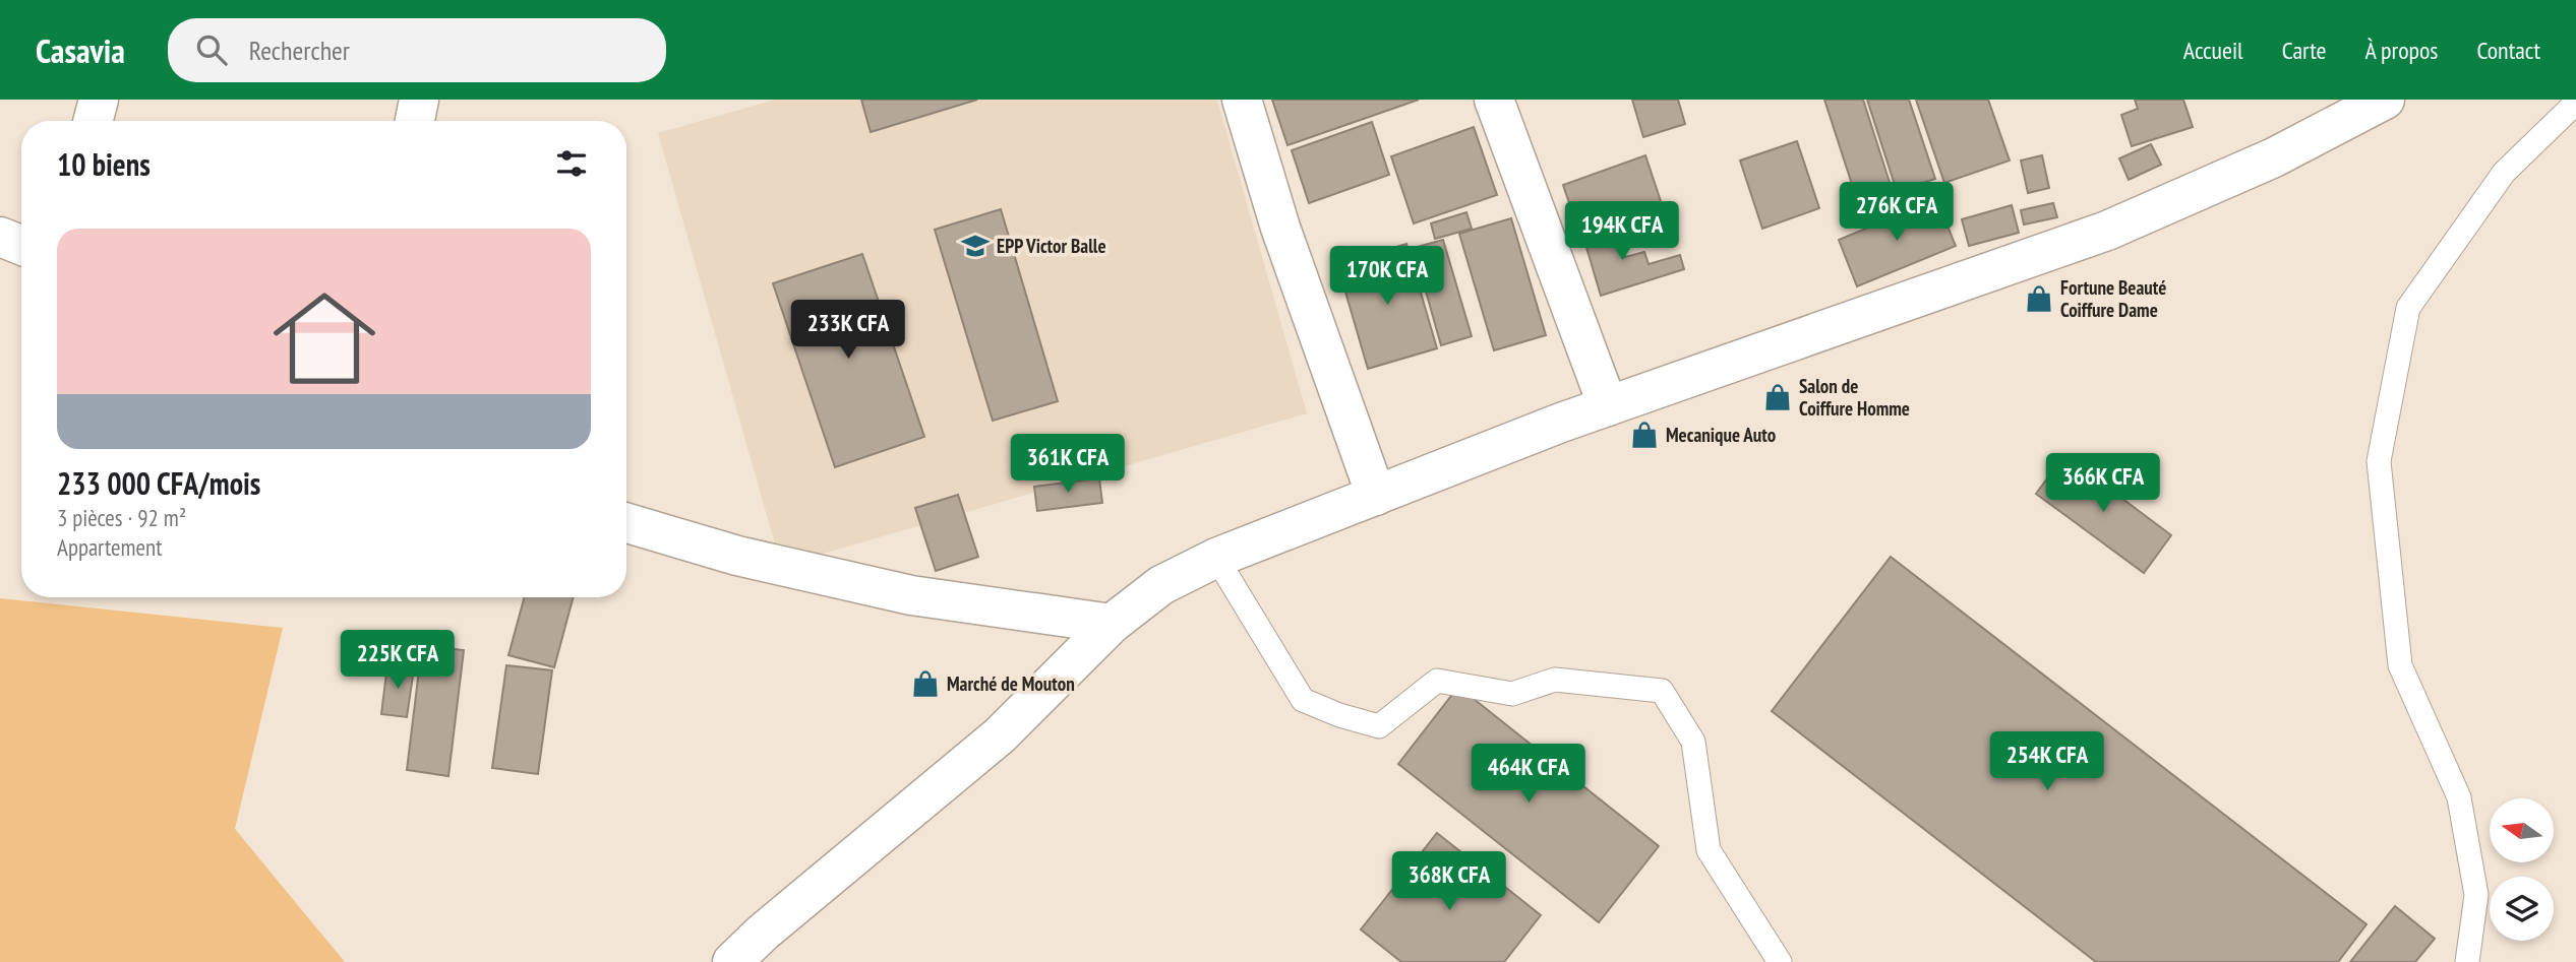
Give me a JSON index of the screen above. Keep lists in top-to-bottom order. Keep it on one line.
{"places":{"school or university":["EPP Victor Balle"],"shop":["Fortune Beauté Coiffure Dame","Salon de Coiffure Homme","Mecanique Auto","Marché de Mouton"]},"north":"left","page":{"header":"Casavia","search":"Rechercher","nav":["Accueil","Carte","À propos","Contact"],"heading":"10 biens","price":["276K CFA","194K CFA","170K CFA","233K CFA","361K CFA","366K CFA","225K CFA","254K CFA","464K CFA","368K CFA"],"list":[{"name":"233 000 CFA/mois","note":"3 pièces · 92 m² · Appartement"}]}}
